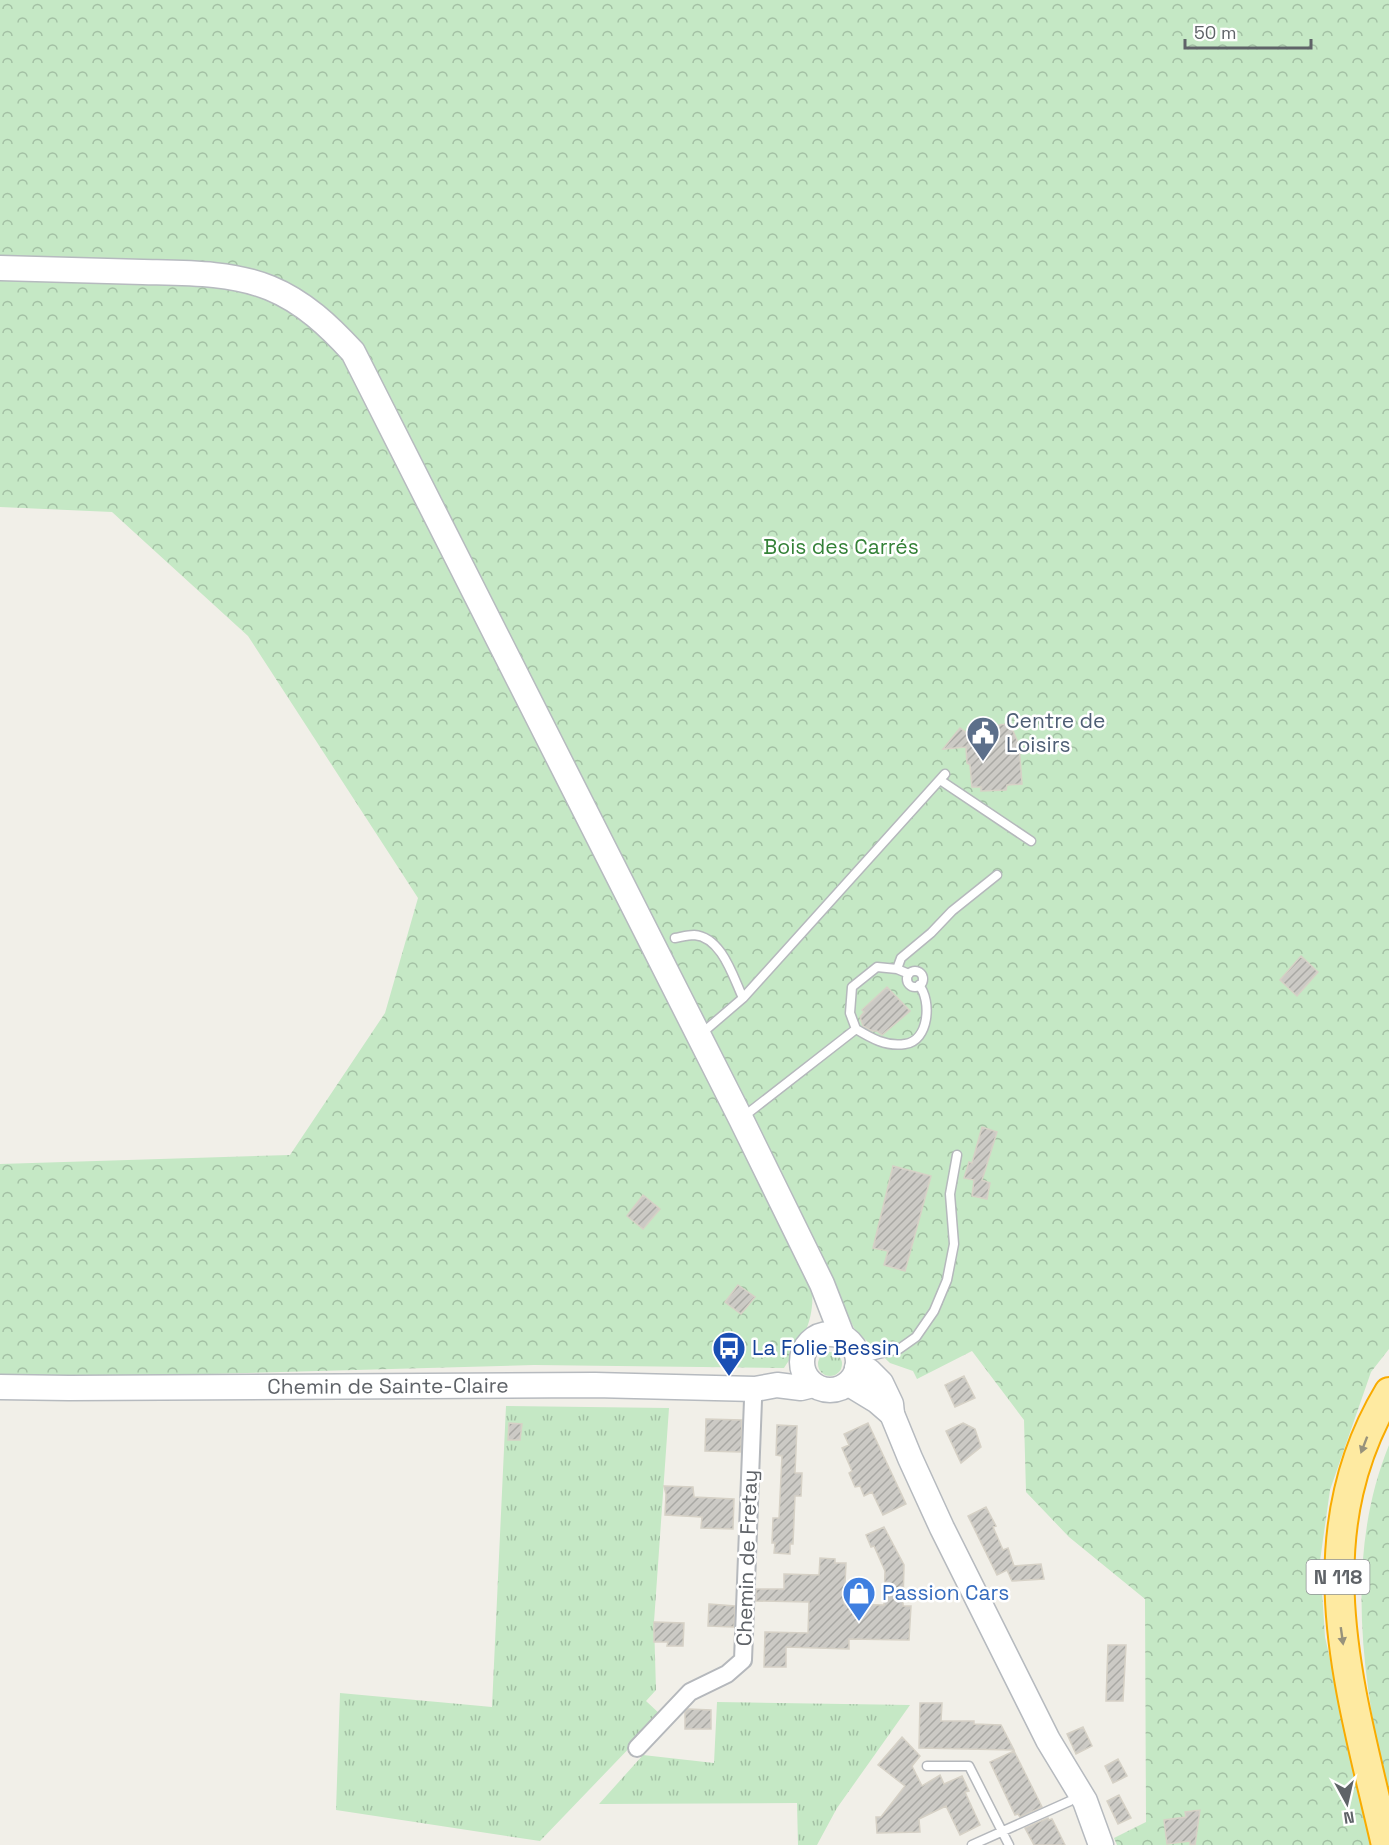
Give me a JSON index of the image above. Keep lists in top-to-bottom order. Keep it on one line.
{"streets":{"highway":["N 118"],"main road":["Chemin de Sainte-Claire"],"street":["Chemin de Fretay"]},"crossings":[["Chemin de Sainte-Claire","Chemin de Fretay"]],"parks":["Bois des Carrés"],"places":{"public building":["Centre de Loisirs"],"bus stop":["La Folie Bessin"],"shop":["Passion Cars"]},"scale_bar":"50 m","north":"bottom"}
